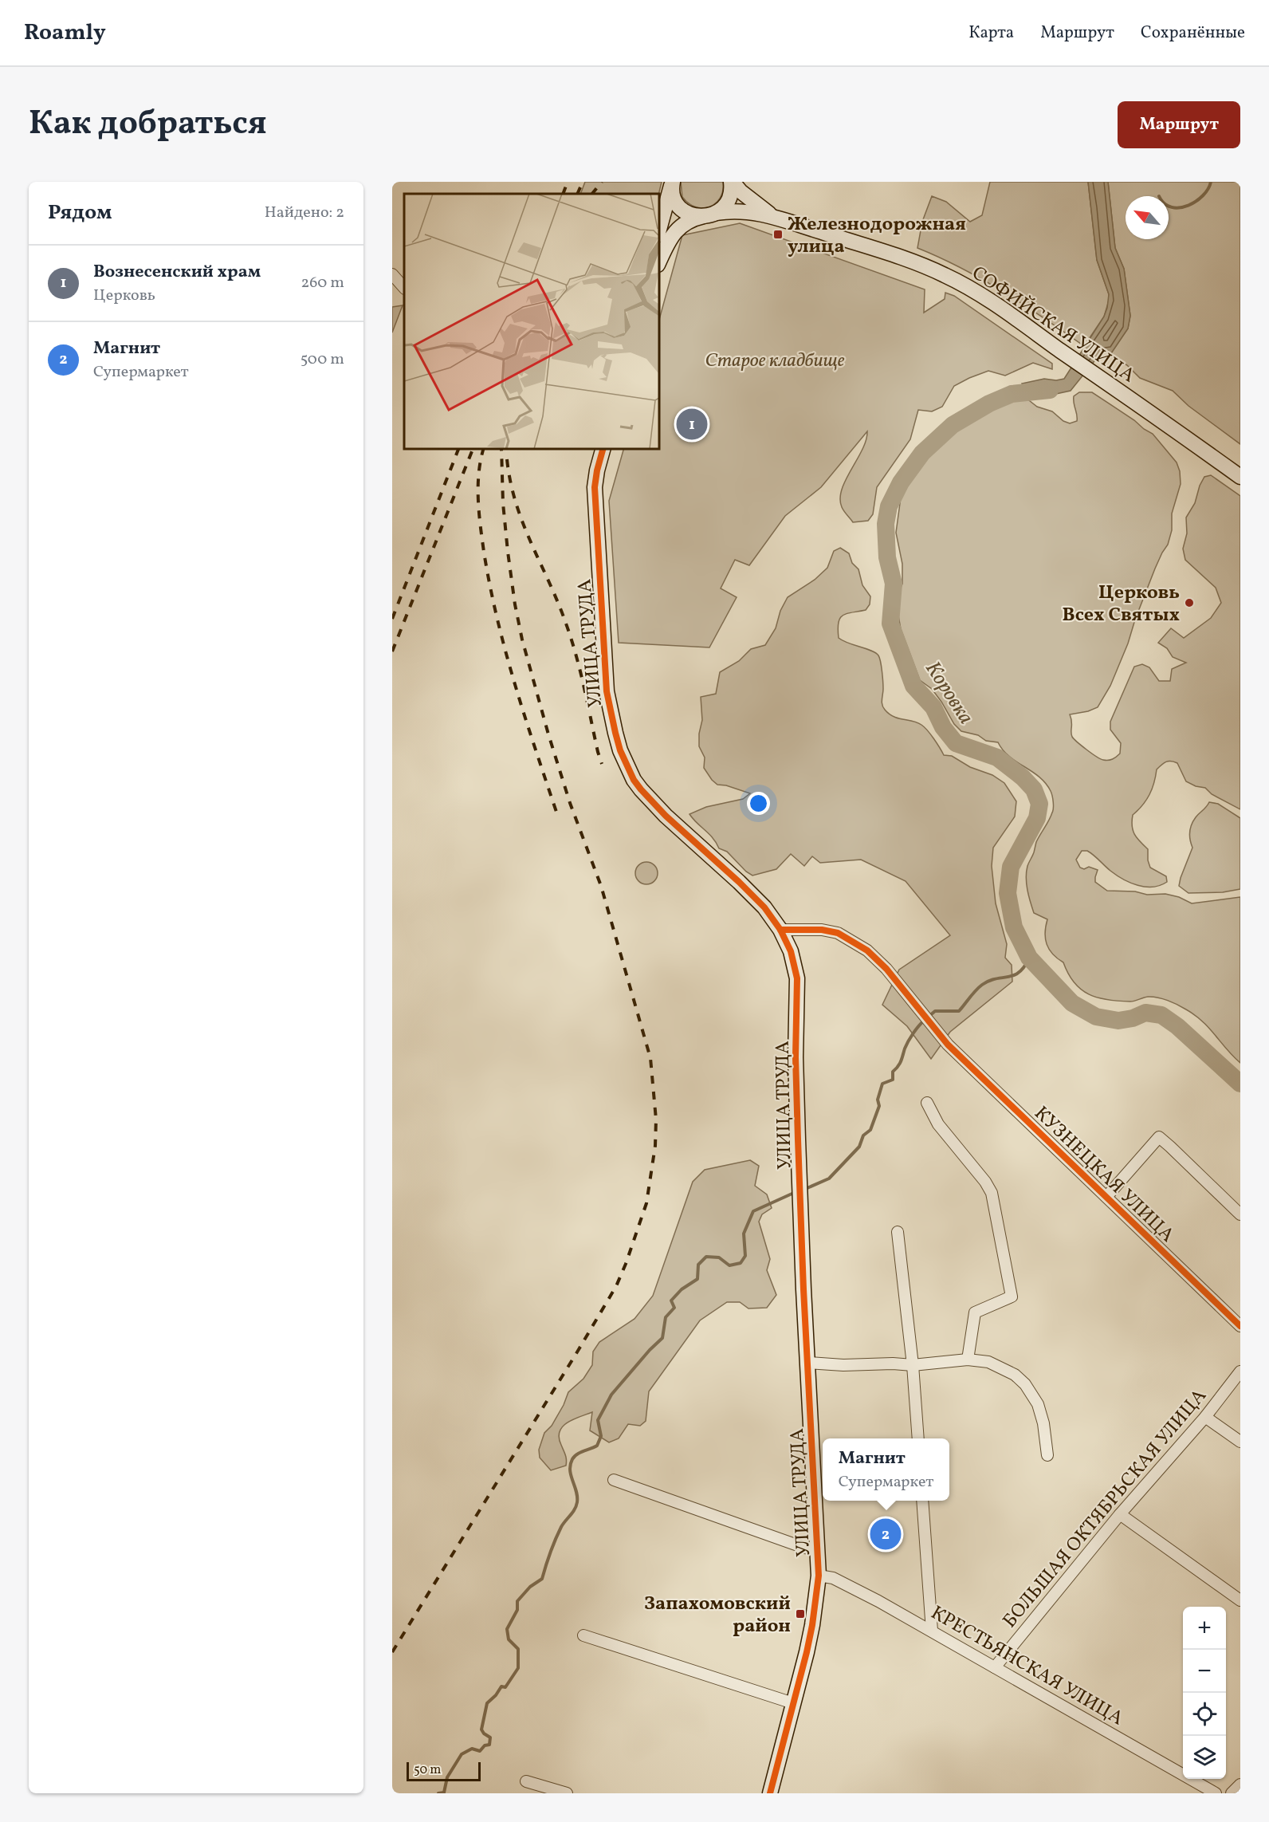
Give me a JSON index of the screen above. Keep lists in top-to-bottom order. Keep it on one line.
{"streets":{"street":["СОФИЙСКАЯ УЛИЦА","УЛИЦА ТРУДА","КУЗНЕЦКАЯ УЛИЦА","БОЛЬШАЯ ОКТЯБРЬСКАЯ УЛИЦА","КРЕСТЬЯНСКАЯ УЛИЦА"]},"crossings":[["УЛИЦА ТРУДА","КУЗНЕЦКАЯ УЛИЦА"],["УЛИЦА ТРУДА","КРЕСТЬЯНСКАЯ УЛИЦА"],["БОЛЬШАЯ ОКТЯБРЬСКАЯ УЛИЦА","КРЕСТЬЯНСКАЯ УЛИЦА"]],"water":["Коровка"],"parks":["Старое кладбище"],"places":{"transit":["Железнодорожная улица","Запахомовский район"],"other":["Церковь Всех Святых"]},"scale_bar":"50 m","north":"top left","page":{"header":"Roamly","nav":["Карта","Маршрут","Сохранённые"],"title":"Как добраться","buttons":"Маршрут","heading":["Рядом","Найдено: 2"],"list":[{"mark":"1","name":"Вознесенский храм","note":"Церковь","value":"260 m"},{"mark":"2","name":"Магнит","note":"Супермаркет","value":"500 m"}],"pins":["1","2"],"popup":["Магнит","Супермаркет"],"map_buttons":["+","−"],"scale":"50 m"}}
